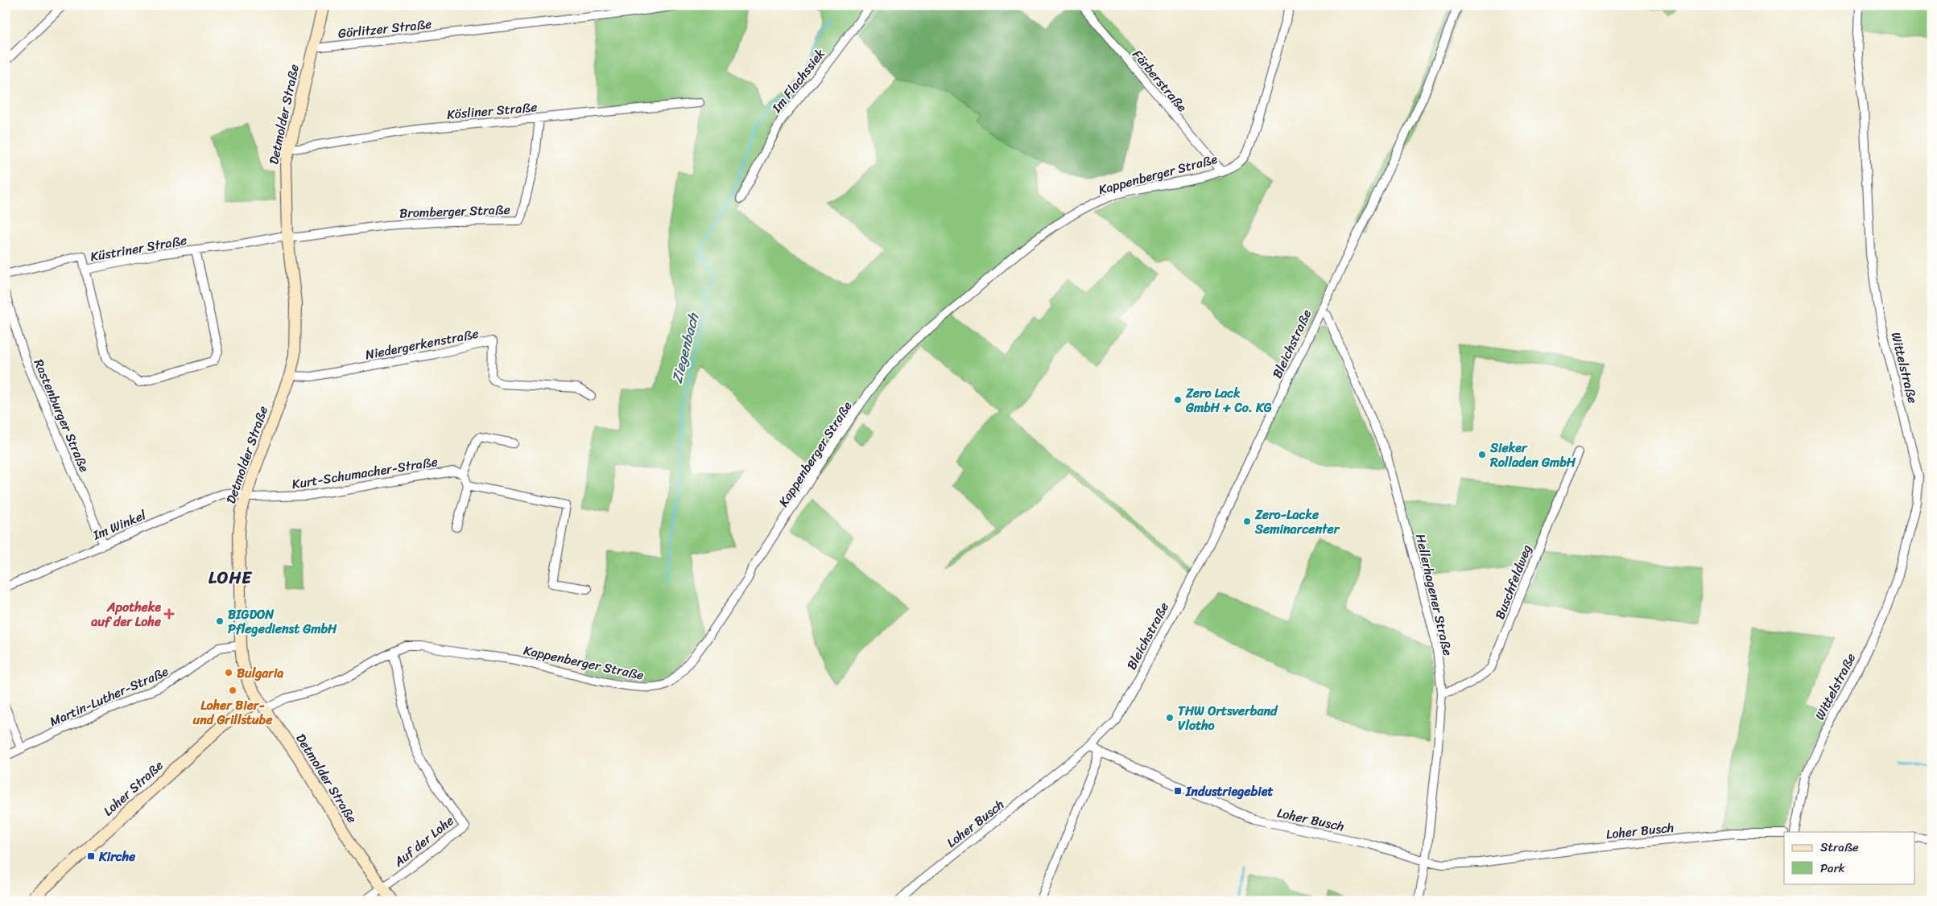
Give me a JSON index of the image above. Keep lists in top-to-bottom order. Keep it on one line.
{"streets":{"main road":["Detmolder Straße","Loher Straße"],"street":["Görlitzer Straße","Im Flachssiek","Färberstraße","Kösliner Straße","Kappenberger Straße","Bromberger Straße","Küstriner Straße","Niedergerkenstraße","Bleichstraße","Wittelstraße","Rastenburger Straße","Kurt-Schumacher-Straße","Im Winkel","Buschfeldweg","Hellerhagener Straße","Martin-Luther-Straße","Loher Busch","Auf der Lohe"]},"crossings":[["Görlitzer Straße","Detmolder Straße"],["Färberstraße","Kappenberger Straße"],["Kösliner Straße","Detmolder Straße"],["Kösliner Straße","Bromberger Straße"],["Detmolder Straße","Kappenberger Straße"],["Detmolder Straße","Bromberger Straße"],["Detmolder Straße","Küstriner Straße"],["Detmolder Straße","Niedergerkenstraße"],["Detmolder Straße","Kurt-Schumacher-Straße"],["Detmolder Straße","Im Winkel"],["Detmolder Straße","Martin-Luther-Straße"],["Detmolder Straße","Loher Straße"],["Detmolder Straße","Auf der Lohe"],["Kappenberger Straße","Auf der Lohe"],["Bromberger Straße","Küstriner Straße"],["Bleichstraße","Hellerhagener Straße"],["Bleichstraße","Loher Busch"],["Rastenburger Straße","Im Winkel"],["Kurt-Schumacher-Straße","Im Winkel"],["Buschfeldweg","Hellerhagener Straße"],["Hellerhagener Straße","Loher Busch"]],"districts":["LOHE"],"water":["Ziegenbach"],"places":{"other":["Zero Lack GmbH + Co. KG","Sieker Rolladen GmbH","Zero-Lacke Seminarcenter","BIGDON Pflegedienst GmbH","Bulgaria","Loher Bier- und Grillstube","THW Ortsverband Vlotho"],"health":["Apotheke auf der Lohe"],"transit":["Industriegebiet","Kirche"]},"legend":["Straße","Park"]}
